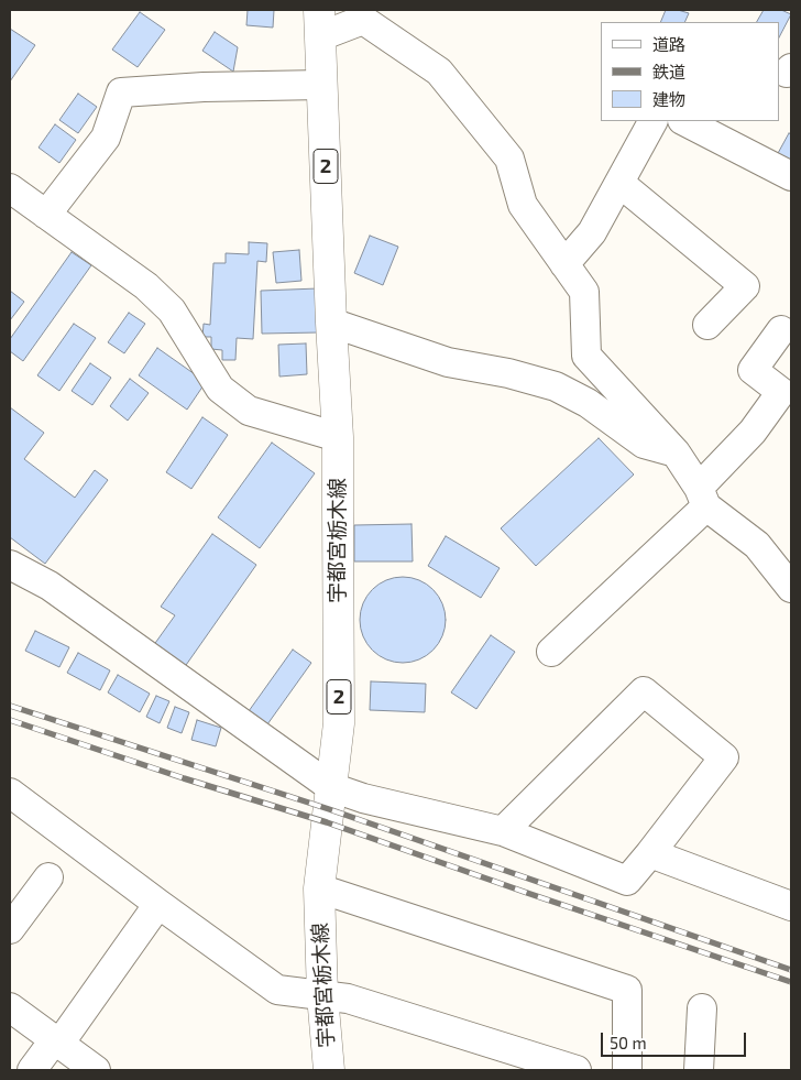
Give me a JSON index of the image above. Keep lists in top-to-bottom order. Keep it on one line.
{"streets":{"main road":["2","宇都宮栃木線"]},"legend":["道路","鉄道","建物"],"scale_bar":"50 m"}
